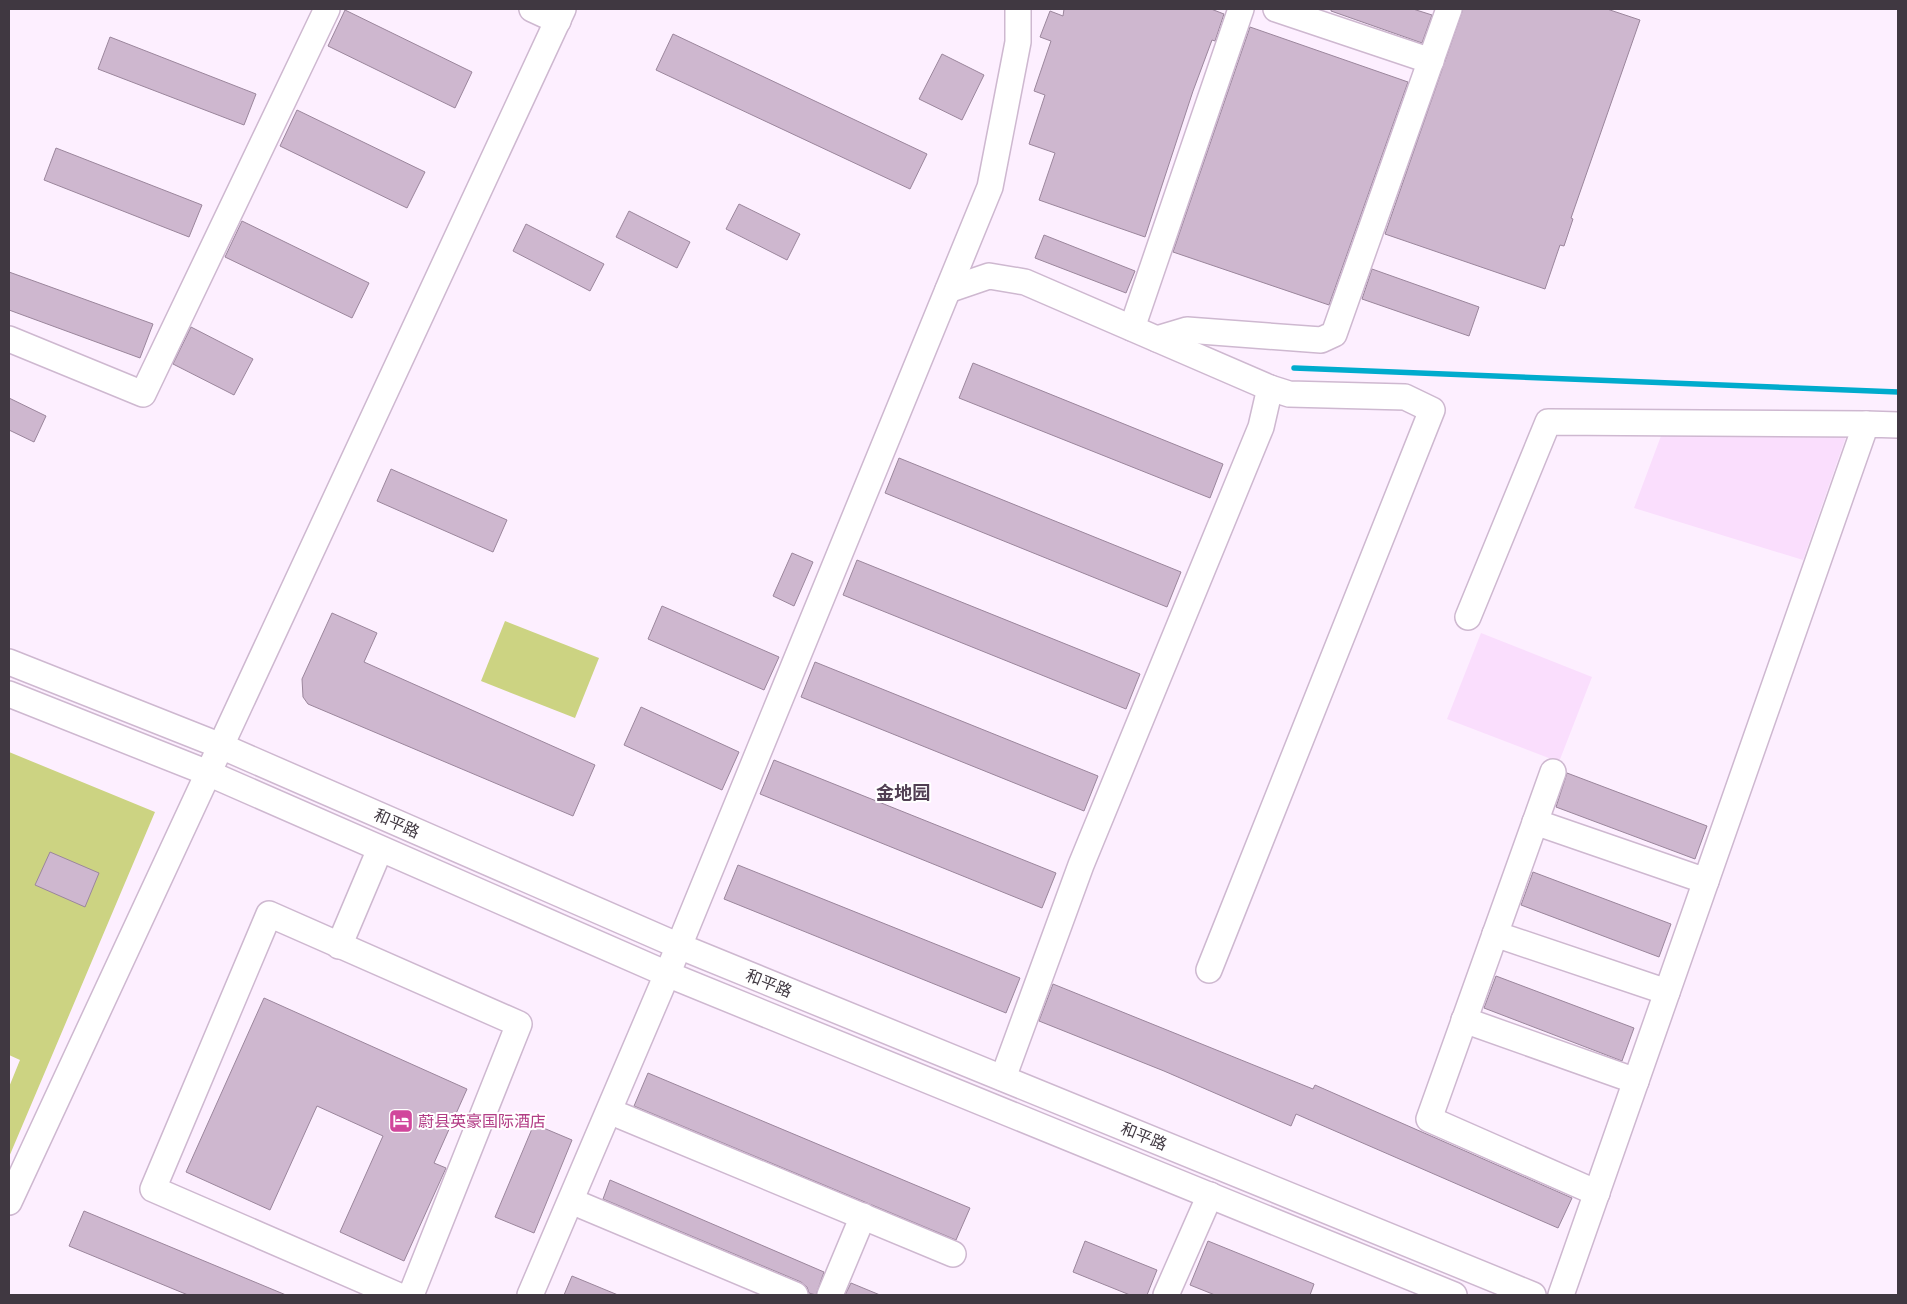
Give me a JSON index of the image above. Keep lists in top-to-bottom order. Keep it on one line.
{"streets":{"street":["和平路"]},"districts":["金地园"],"places":{"hotel":["蔚县英豪国际酒店"]}}
